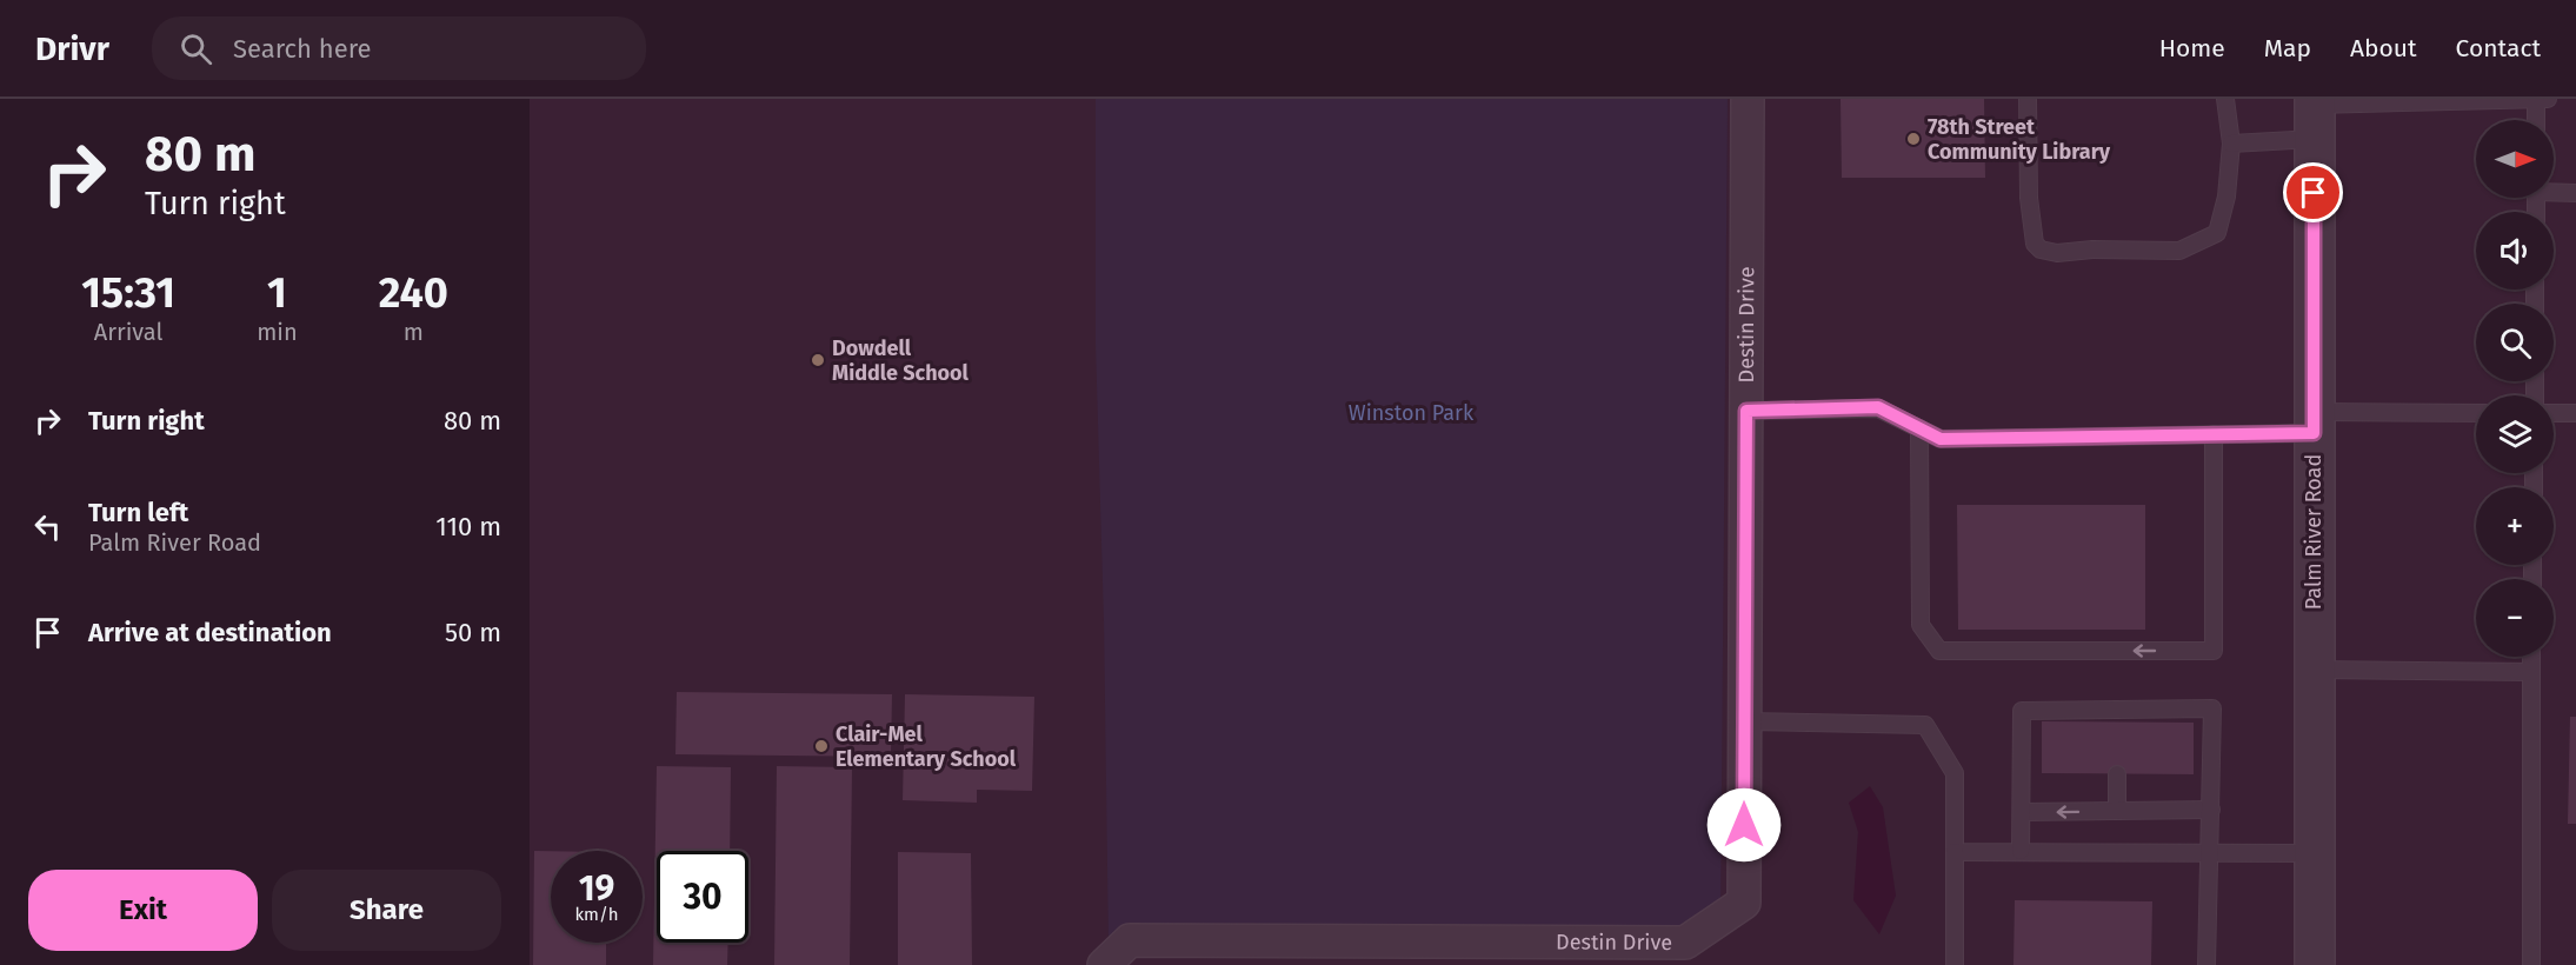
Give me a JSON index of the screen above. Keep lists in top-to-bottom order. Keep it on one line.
{"streets":{"street":["Destin Drive","Palm River Road"]},"parks":["Winston Park"],"places":["78th Street Community Library","Dowdell Middle School","Clair-Mel Elementary School"],"north":"right","page":{"header":"Drivr","search":"Search here","nav":["Home","Map","About","Contact"],"turn":["80 m","Turn right"],"map_buttons":["+","−"],"eta":["15:31","Arrival","1","min","240","m"],"list":[{"name":"Turn right","value":"80 m"},{"name":"Turn left","note":"Palm River Road","value":"110 m"},{"name":"Arrive at destination","value":"50 m"}],"speed":"19 km/h","limit":"30","buttons":["Exit","Share"]}}
